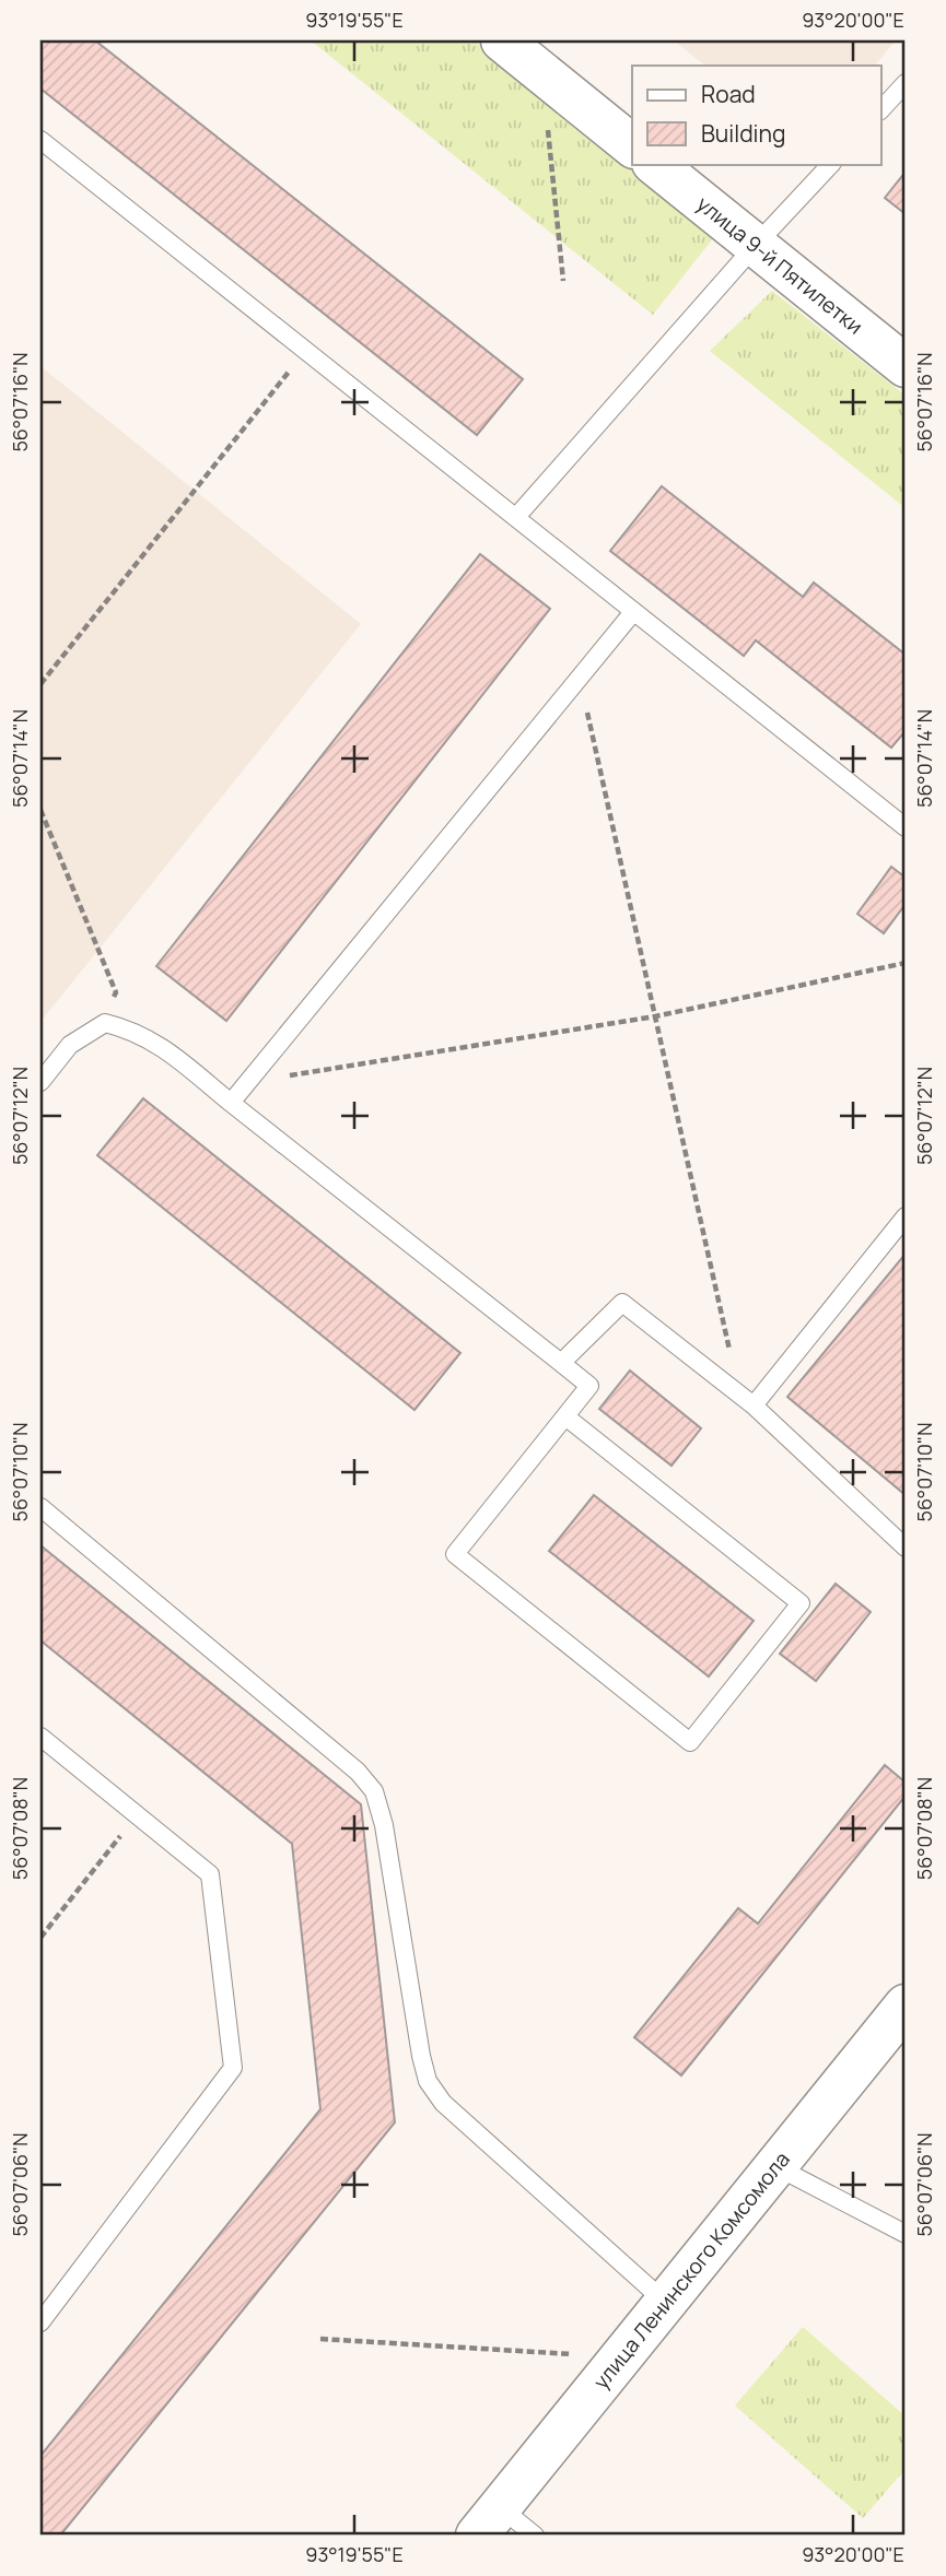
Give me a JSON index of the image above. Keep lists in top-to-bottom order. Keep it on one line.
{"streets":{"main road":["улица 9-й Пятилетки","улица Ленинского Комсомола"]},"legend":["Road","Building"],"coordinates":["93°19'55\"E","93°20'00\"E","56°07'16\"N","56°07'14\"N","56°07'12\"N","56°07'10\"N","56°07'08\"N","56°07'06\"N"]}
